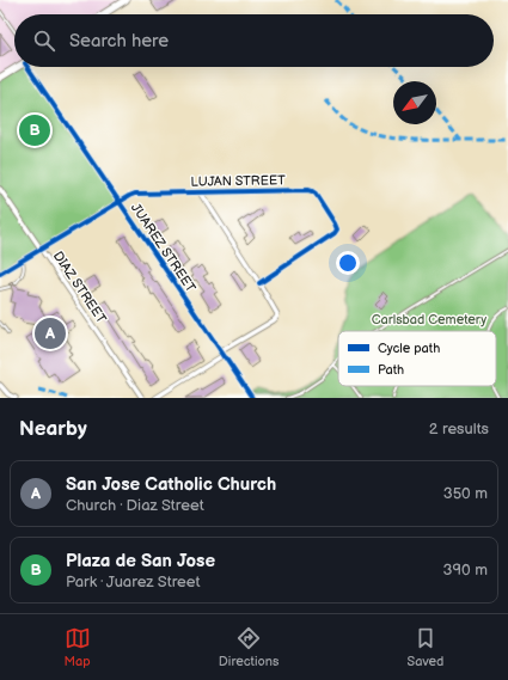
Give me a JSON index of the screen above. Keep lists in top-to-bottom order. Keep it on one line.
{"streets":{"street":["LUJAN STREET","JUAREZ STREET","DIAZ STREET"]},"crossings":[["LUJAN STREET","JUAREZ STREET"],["LUJAN STREET","DIAZ STREET"]],"parks":["Carlsbad Cemetery"],"legend":["Cycle path","Path"],"north":"bottom left","page":{"search":"Search here","pins":["B","A"],"heading":["Nearby","2 results"],"list":[{"mark":"A","name":"San Jose Catholic Church","note":"Church · Diaz Street","value":"350 m"},{"mark":"B","name":"Plaza de San Jose","note":"Park · Juarez Street","value":"390 m"}],"nav":["Map","Directions","Saved"]}}
